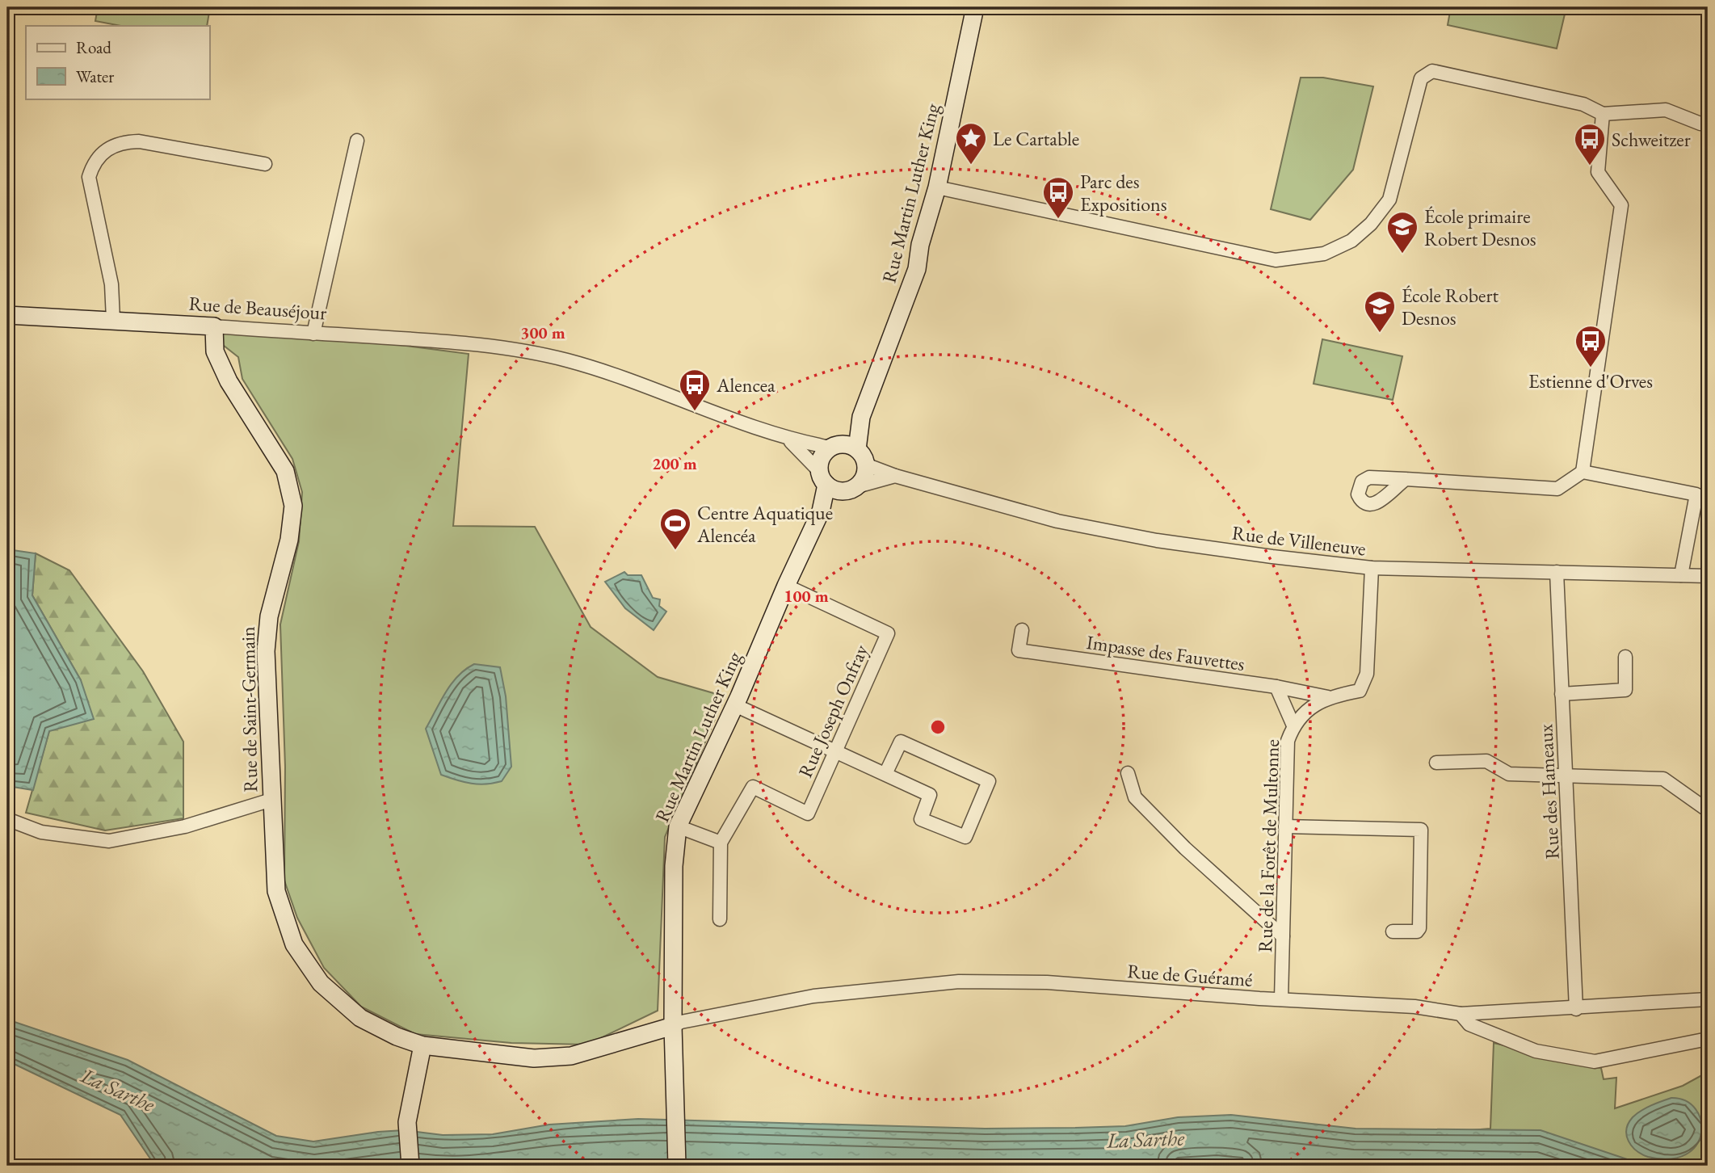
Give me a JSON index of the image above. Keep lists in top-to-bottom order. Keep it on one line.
{"streets":{"street":["Rue Martin Luther King","Rue de Beauséjour","Rue de Villeneuve","Impasse des Fauvettes","Rue de Saint-Germain","Rue Joseph Onfray","Rue des Hameaux","Rue de la Forêt de Multonne","Rue de Guéramé"]},"crossings":[["Rue Martin Luther King","Rue de Villeneuve"],["Rue Martin Luther King","Rue de Saint-Germain"],["Rue Martin Luther King","Rue Joseph Onfray"],["Rue Martin Luther King","Rue de Guéramé"],["Rue de Beauséjour","Rue de Saint-Germain"],["Rue de Villeneuve","Rue des Hameaux"],["Rue de Villeneuve","Rue de la Forêt de Multonne"],["Impasse des Fauvettes","Rue de la Forêt de Multonne"],["Rue de Saint-Germain","Rue de Guéramé"],["Rue des Hameaux","Rue de Guéramé"],["Rue de la Forêt de Multonne","Rue de Guéramé"]],"water":["La Sarthe"],"places":{"place":["Le Cartable"],"bus stop":["Schweitzer","Parc des Expositions","Estienne d'Orves","Alencea"],"school or university":["École primaire Robert Desnos","École Robert Desnos"],"sports":["Centre Aquatique Alencéa"]},"legend":["Road","Water"],"rings":["300 m","200 m","100 m"]}
